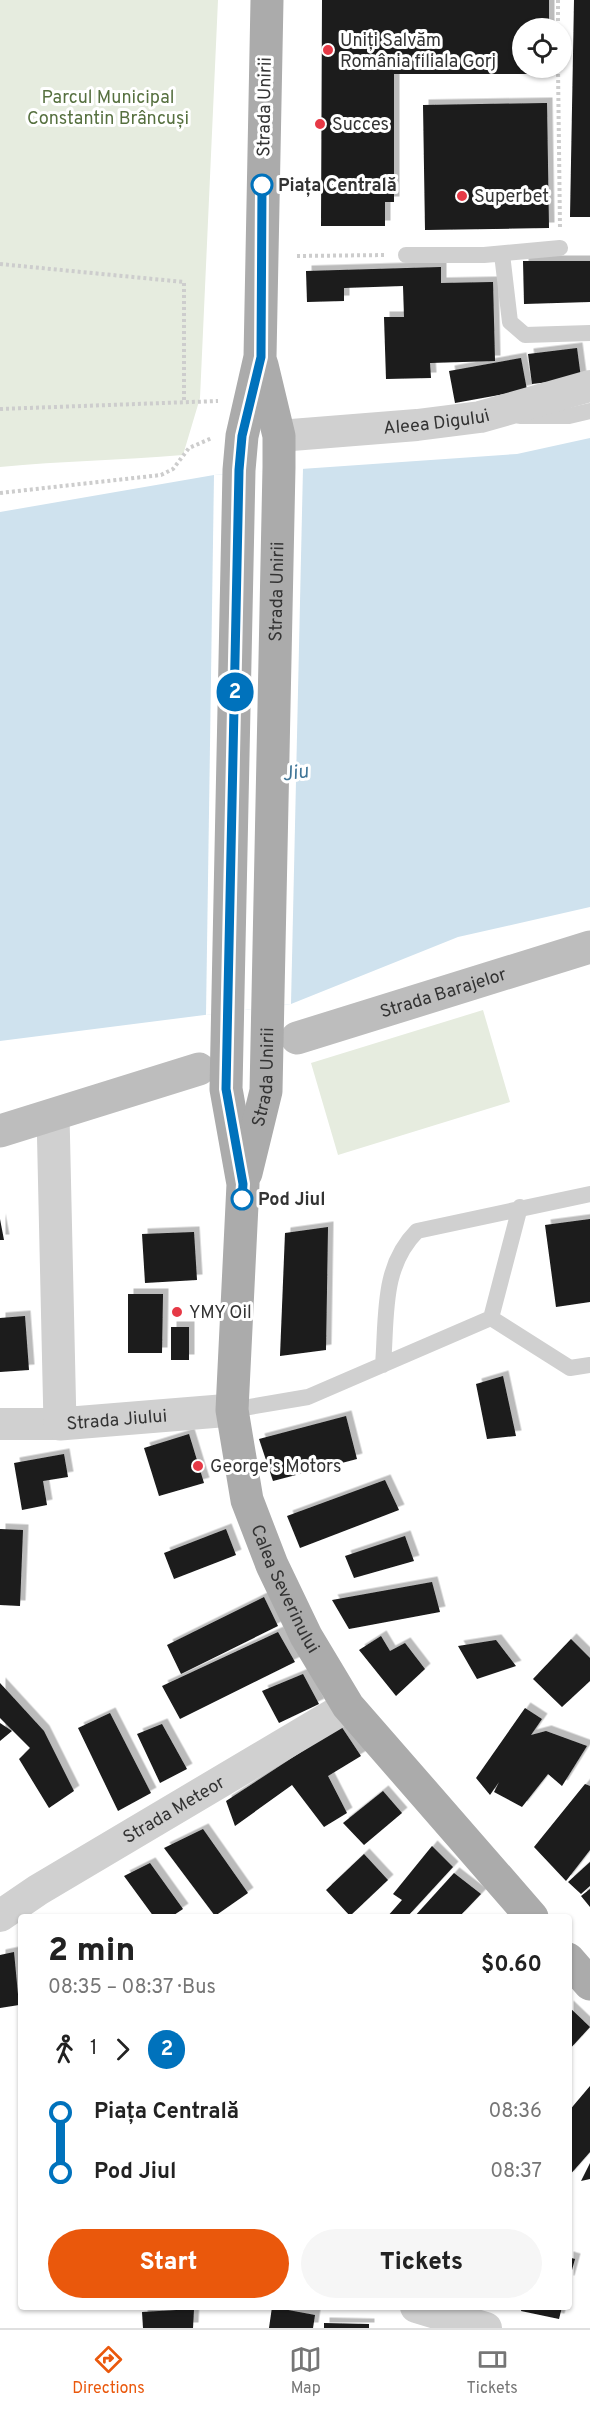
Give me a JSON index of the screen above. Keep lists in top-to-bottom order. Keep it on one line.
{"streets":{"main road":["Strada Unirii","Strada Barajelor","Calea Severinului"],"street":["Aleea Digului","Strada Jiului","Strada Meteor"]},"crossings":[["Strada Unirii","Aleea Digului"],["Strada Unirii","Calea Severinului"],["Strada Jiului","Calea Severinului"],["Calea Severinului","Strada Meteor"]],"water":["Jiu"],"parks":["Parcul Municipal Constantin Brâncuși"],"places":["Uniți Salvăm România filiala Gorj","Succes","Piața Centrală","Superbet","Pod Jiul","YMY Oil","George's Motors"],"lines":["bus line 2"],"page":{"on_map":"2","heading":["2 min","08:35 – 08:37 · Bus","$0.60"],"legs":["1","2"],"list":[{"name":"Piața Centrală","value":"08:36"},{"name":"Pod Jiul","value":"08:37"}],"buttons":["Start","Tickets"],"tabs":["Directions","Map","Tickets"]}}
